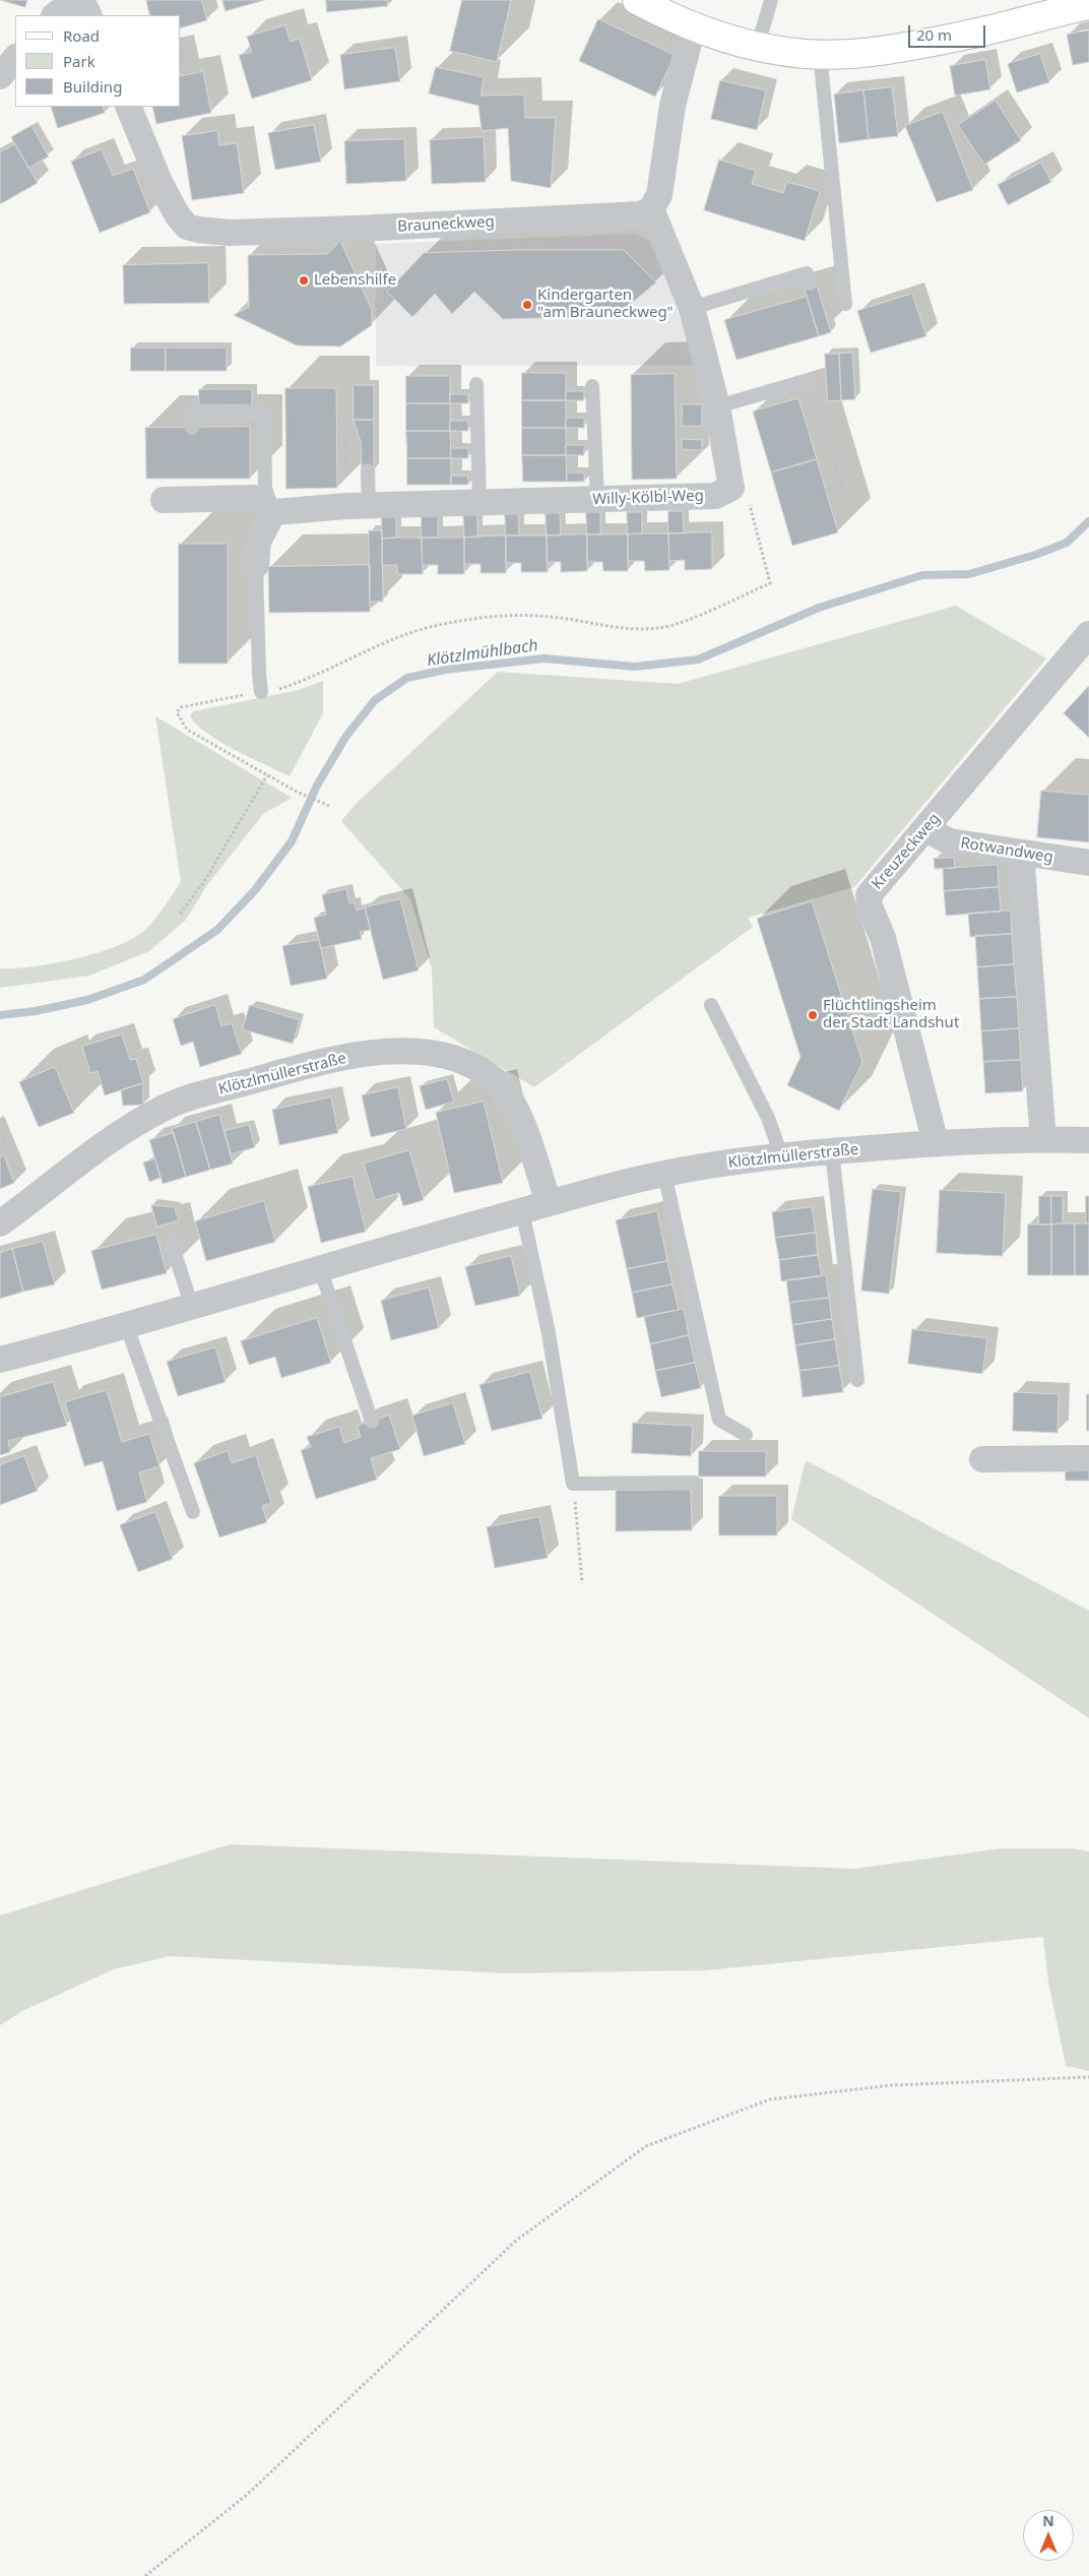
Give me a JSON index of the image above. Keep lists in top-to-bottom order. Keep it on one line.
{"streets":{"street":["Brauneckweg","Willy-Kölbl-Weg","Rotwandweg","Kreuzeckweg","Klötzlmüllerstraße"]},"crossings":[["Rotwandweg","Kreuzeckweg"],["Kreuzeckweg","Klötzlmüllerstraße"]],"water":["Klötzlmühlbach"],"places":["Lebenshilfe","Kindergarten \"am Brauneckweg\"","Flüchtlingsheim der Stadt Landshut"],"legend":["Road","Park","Building"],"scale_bar":"20 m","north":"top"}
